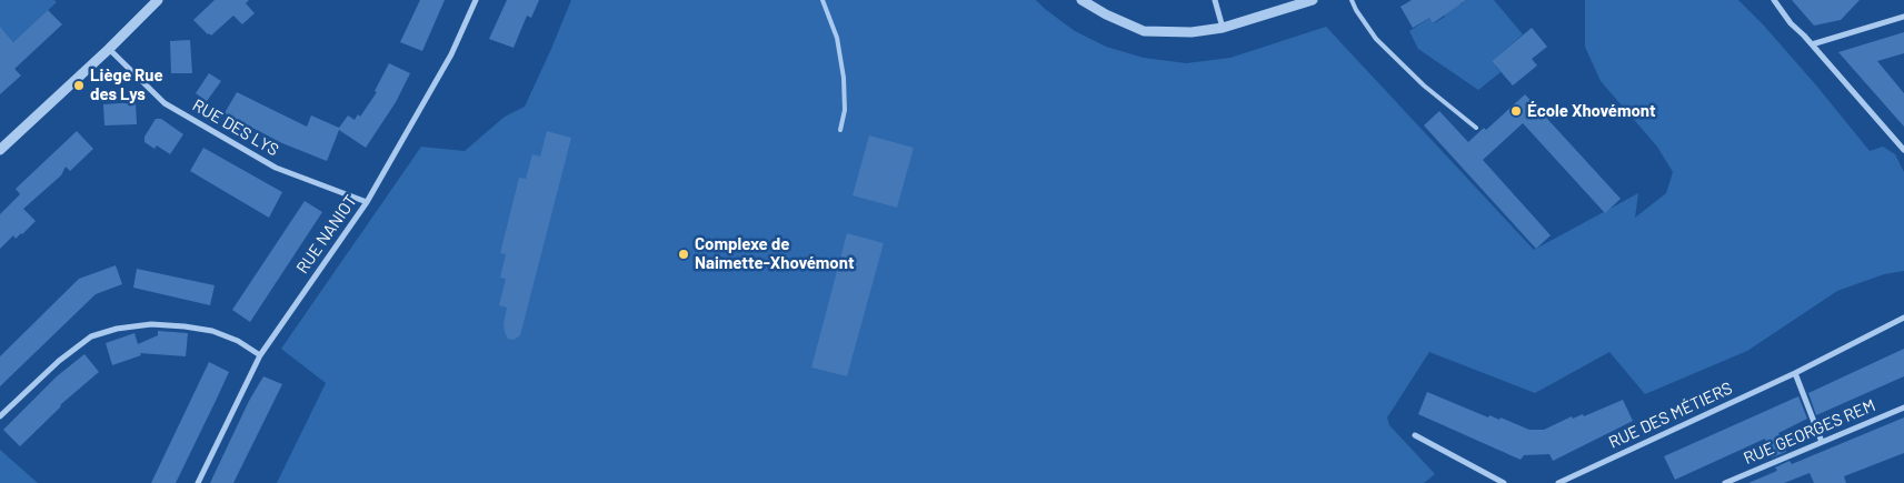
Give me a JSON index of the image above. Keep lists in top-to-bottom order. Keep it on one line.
{"streets":{"street":["RUE DES LYS","RUE NANIOT","RUE DES MÉTIERS","RUE GEORGES REM"]},"crossings":[["RUE DES LYS","RUE NANIOT"]],"places":["Liège Rue des Lys","École Xhovémont","Complexe de Naimette-Xhovémont"]}
